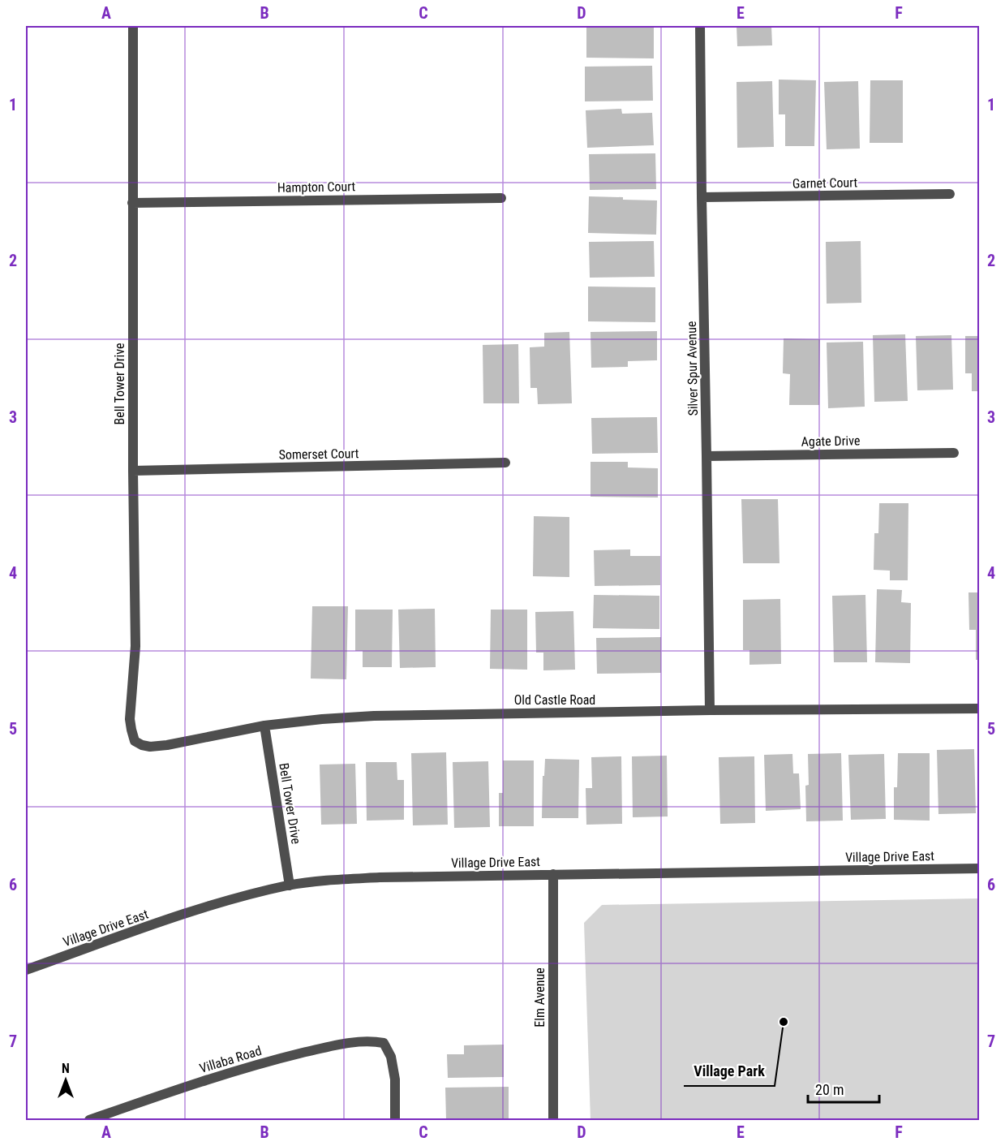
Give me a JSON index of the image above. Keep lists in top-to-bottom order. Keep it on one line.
{"streets":{"street":["Garnet Court","Hampton Court","Silver Spur Avenue","Bell Tower Drive","Agate Drive","Somerset Court","Old Castle Road","Village Drive East","Elm Avenue","Villaba Road"]},"crossings":[["Garnet Court","Silver Spur Avenue"],["Hampton Court","Bell Tower Drive"],["Silver Spur Avenue","Agate Drive"],["Silver Spur Avenue","Old Castle Road"],["Bell Tower Drive","Somerset Court"],["Bell Tower Drive","Old Castle Road"],["Bell Tower Drive","Village Drive East"],["Village Drive East","Elm Avenue"]],"places":["Village Park"],"scale_bar":"20 m","north":"top","grid":{"columns":["A","B","C","D","E","F"],"rows":["1","2","3","4","5","6","7"]}}
